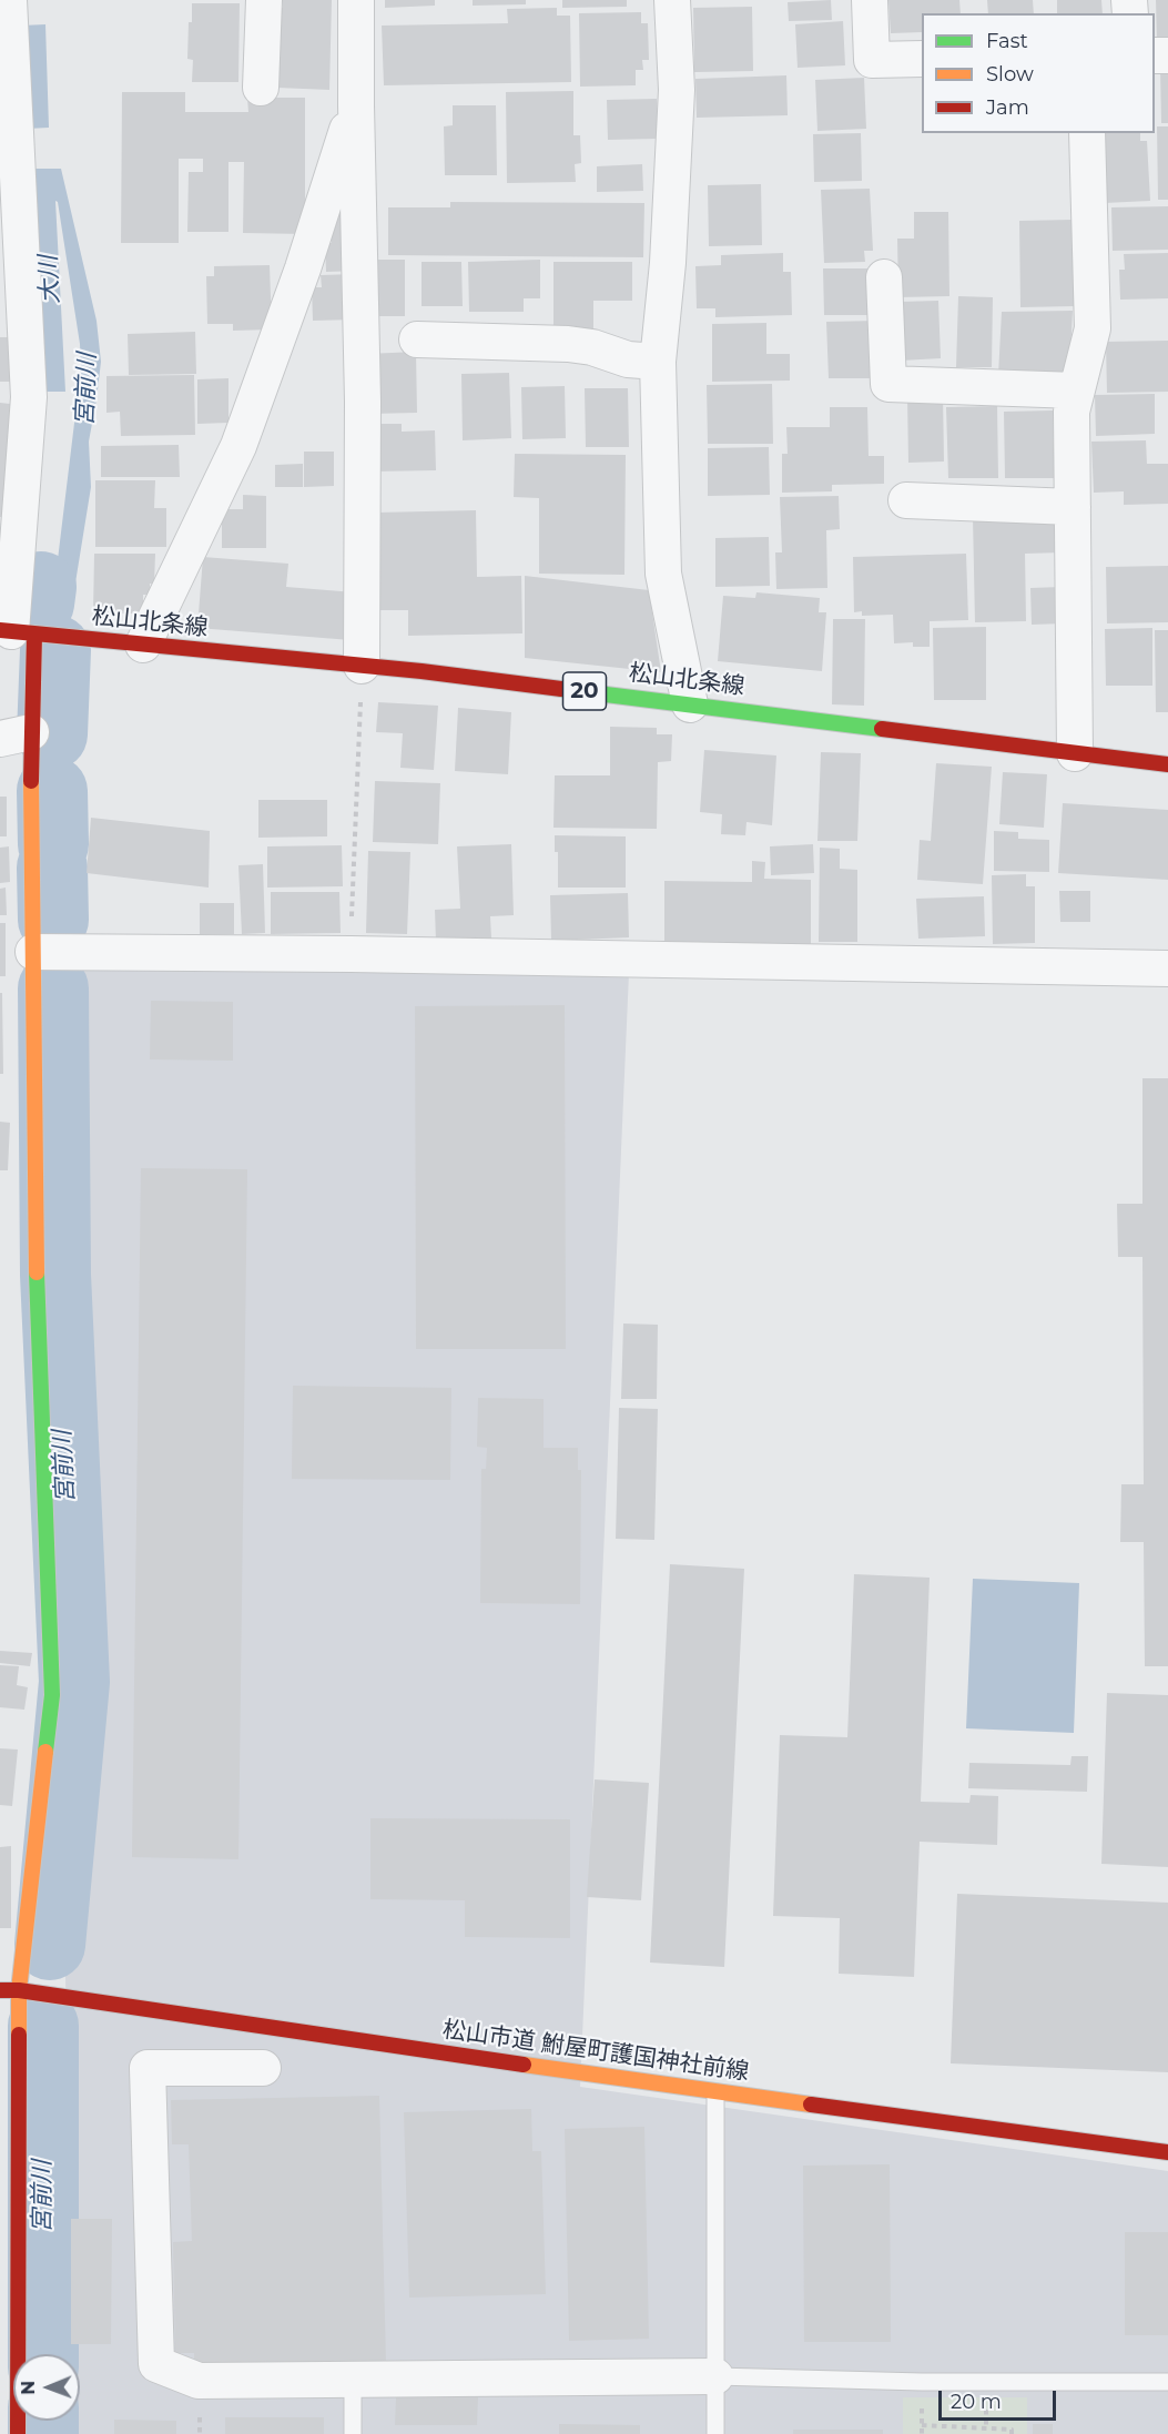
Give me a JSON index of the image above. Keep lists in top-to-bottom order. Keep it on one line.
{"streets":{"street":["松山北条線","20","松山市道 鮒屋町護国神社前線"]},"water":["大川","宮前川"],"legend":["Fast","Slow","Jam"],"scale_bar":"20 m","north":"left"}
